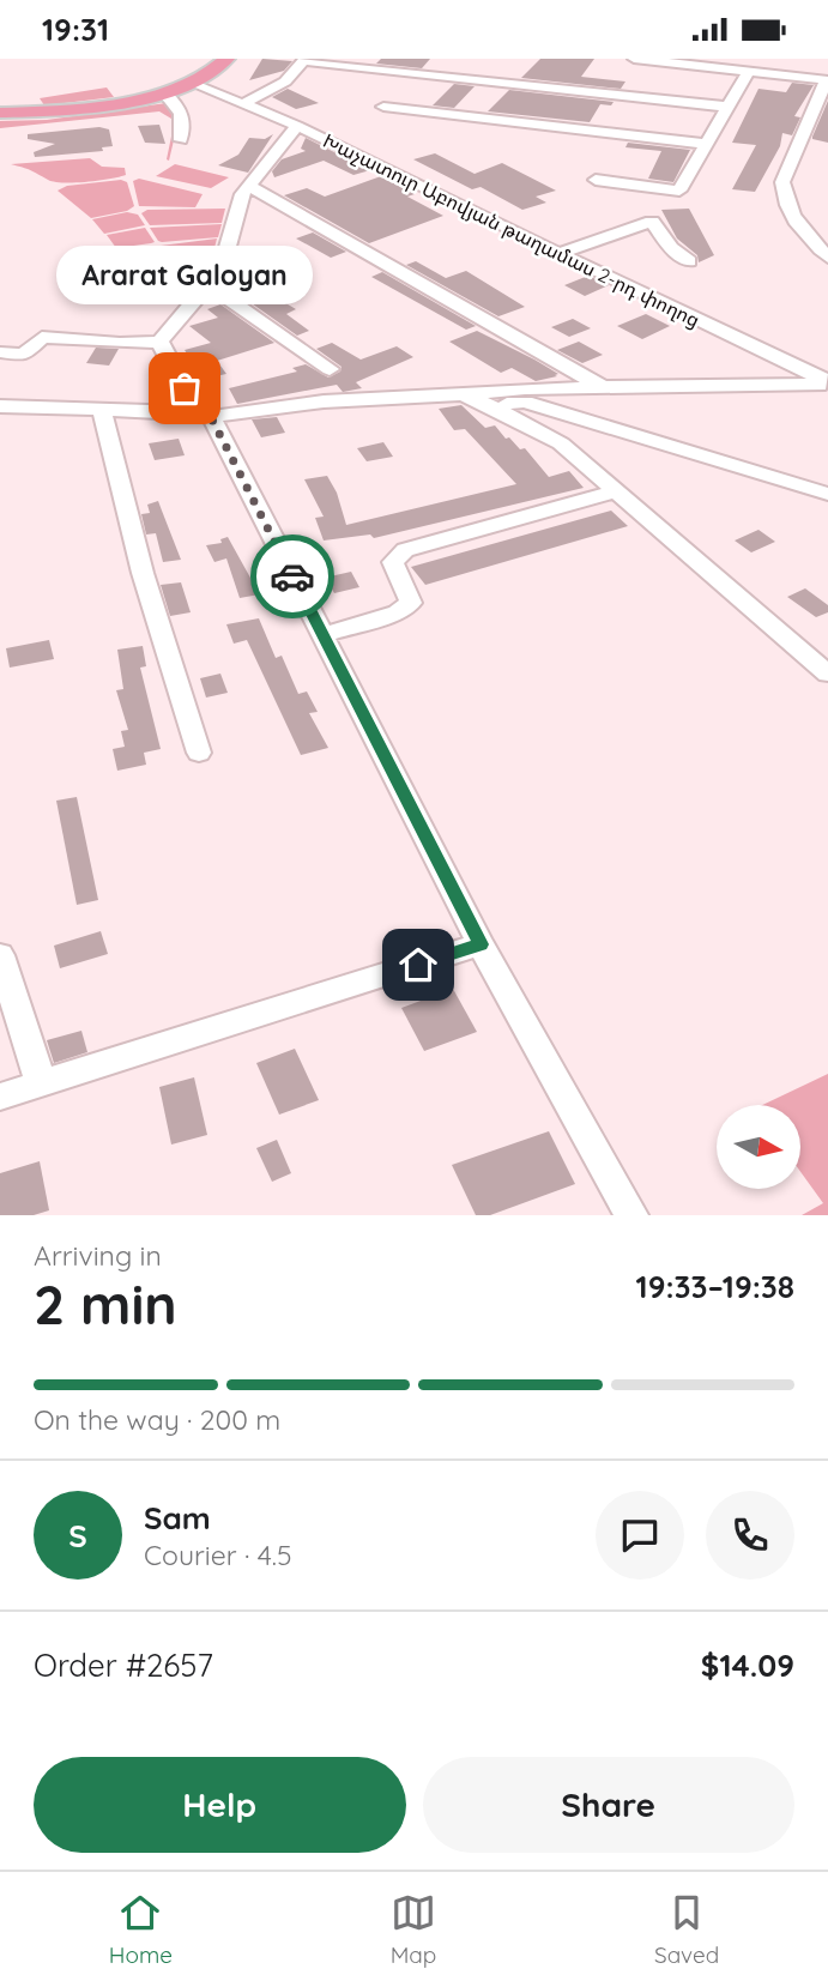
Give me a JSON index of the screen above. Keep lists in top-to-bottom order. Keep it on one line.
{"streets":{"street":["Խաչատուր Աբովյան թաղամաս 2-րդ փողոց"]},"places":["Ararat Galoyan"],"north":"right","page":{"status":"19:31","bubble":"Ararat Galoyan","heading":["2 min","Arriving in","19:33–19:38"],"panel":["Sam","Courier · 4.5","Order #2657","$14.09"],"bar":"On the way · 200 m","round":"S","buttons":["Help","Share"],"tabs":["Home","Map","Saved"]}}
